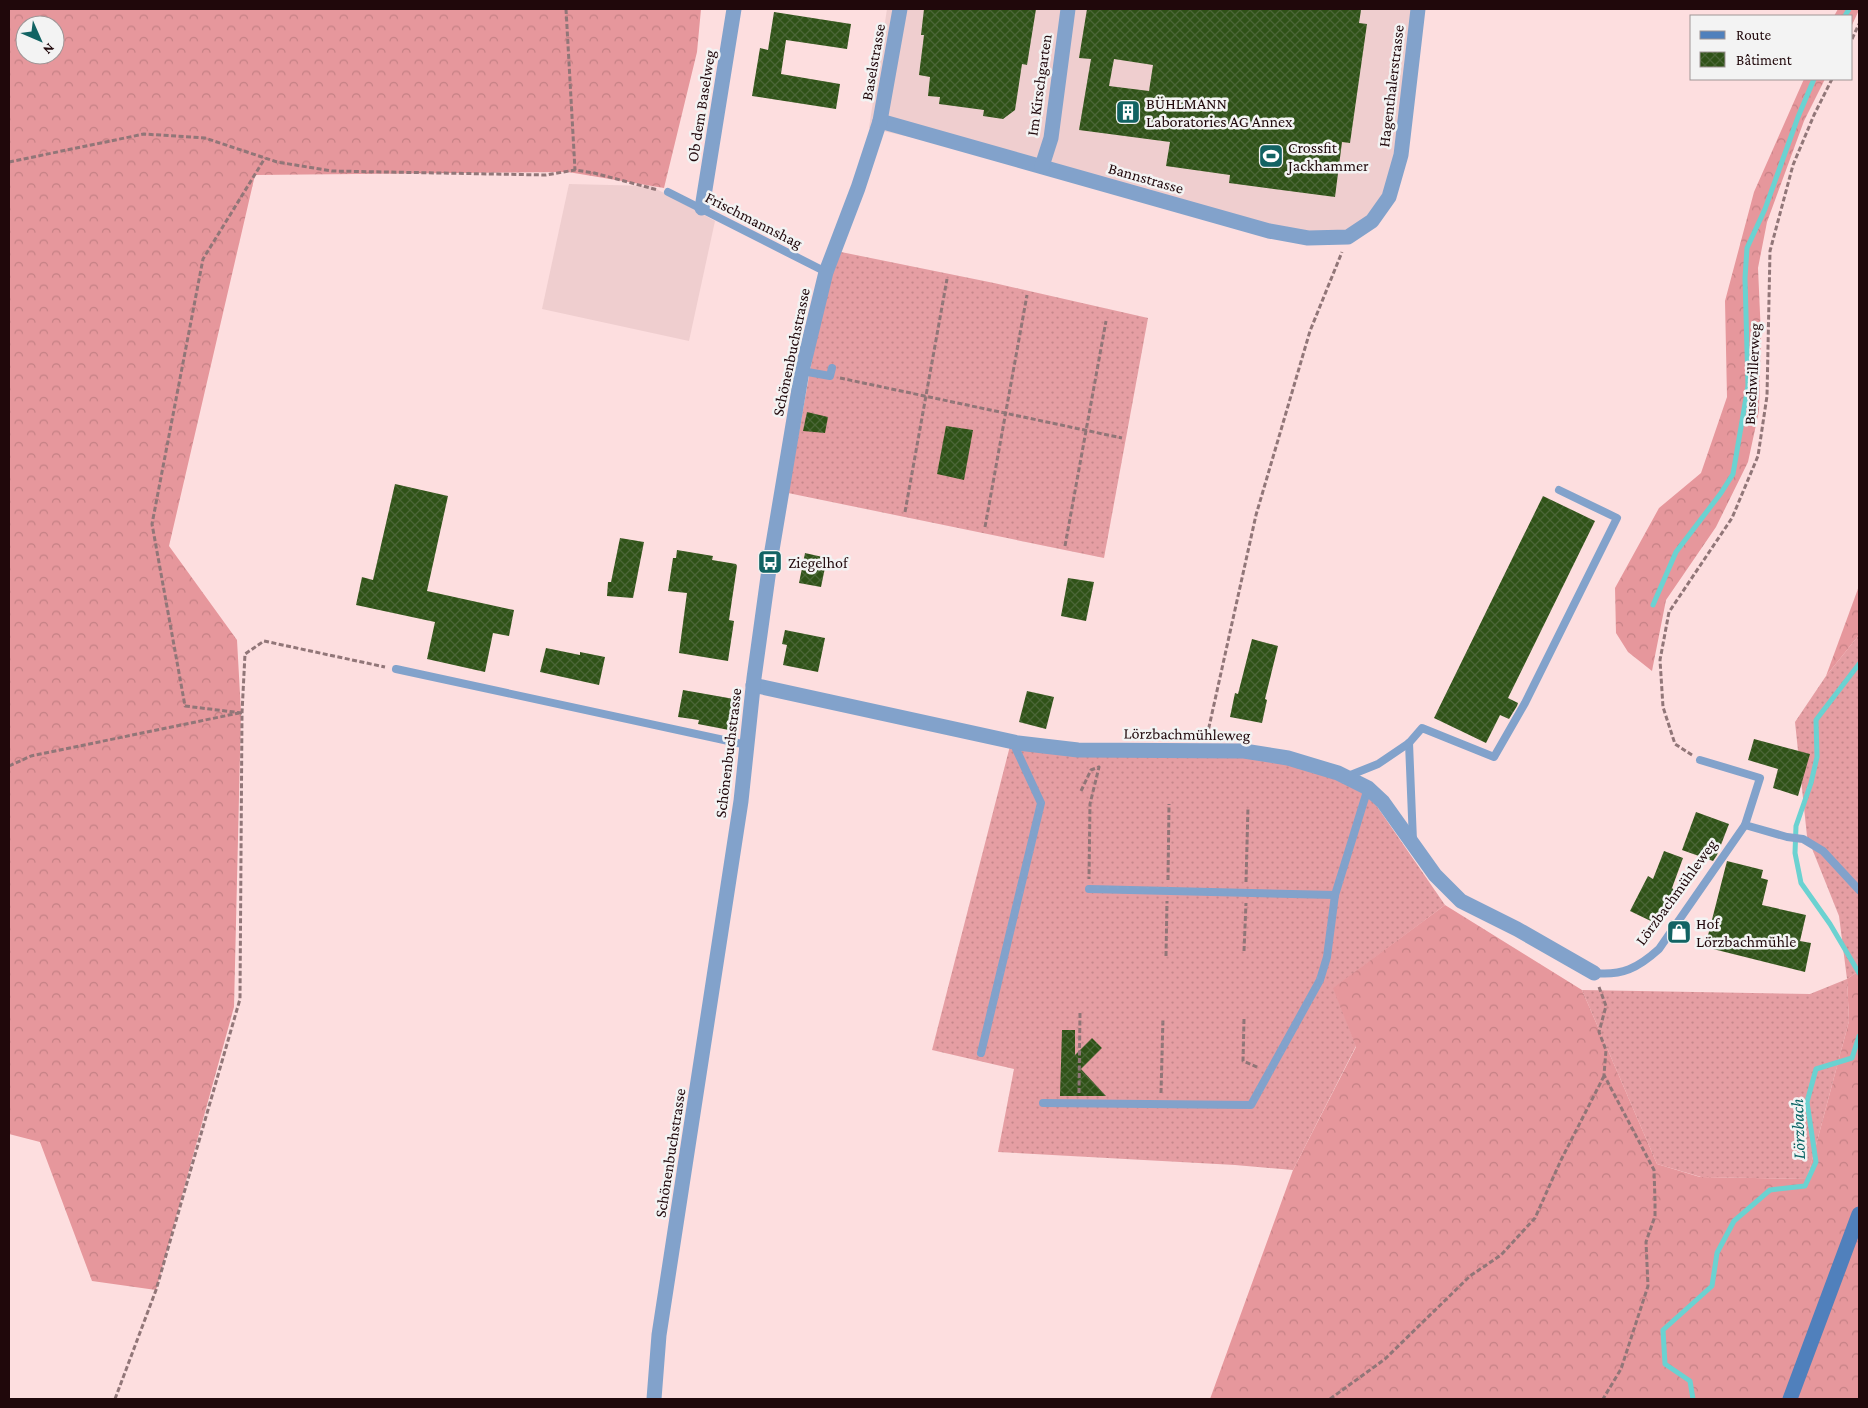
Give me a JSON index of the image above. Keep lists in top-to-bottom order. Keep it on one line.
{"streets":{"street":["Baselstrasse","Im Kirschgarten","Hagenthalerstrasse","Ob dem Baselweg","Bannstrasse","Schönenbuchstrasse","Lörzbachmühleweg"],"lane":["Frischmannshag"],"path":["Buschwillerweg"]},"crossings":[["Baselstrasse","Bannstrasse"],["Baselstrasse","Schönenbuchstrasse"],["Im Kirschgarten","Bannstrasse"],["Hagenthalerstrasse","Bannstrasse"],["Ob dem Baselweg","Frischmannshag"],["Bannstrasse","Schönenbuchstrasse"],["Frischmannshag","Schönenbuchstrasse"],["Schönenbuchstrasse","Lörzbachmühleweg"],["Buschwillerweg","Lörzbachmühleweg"]],"water":["Lörzbach"],"places":{"building":["BÜHLMANN Laboratories AG Annex"],"sports":["Crossfit Jackhammer"],"bus stop":["Ziegelhof"],"shop":["Hof Lörzbachmühle"]},"legend":["Route","Bâtiment"],"north":"bottom right"}
